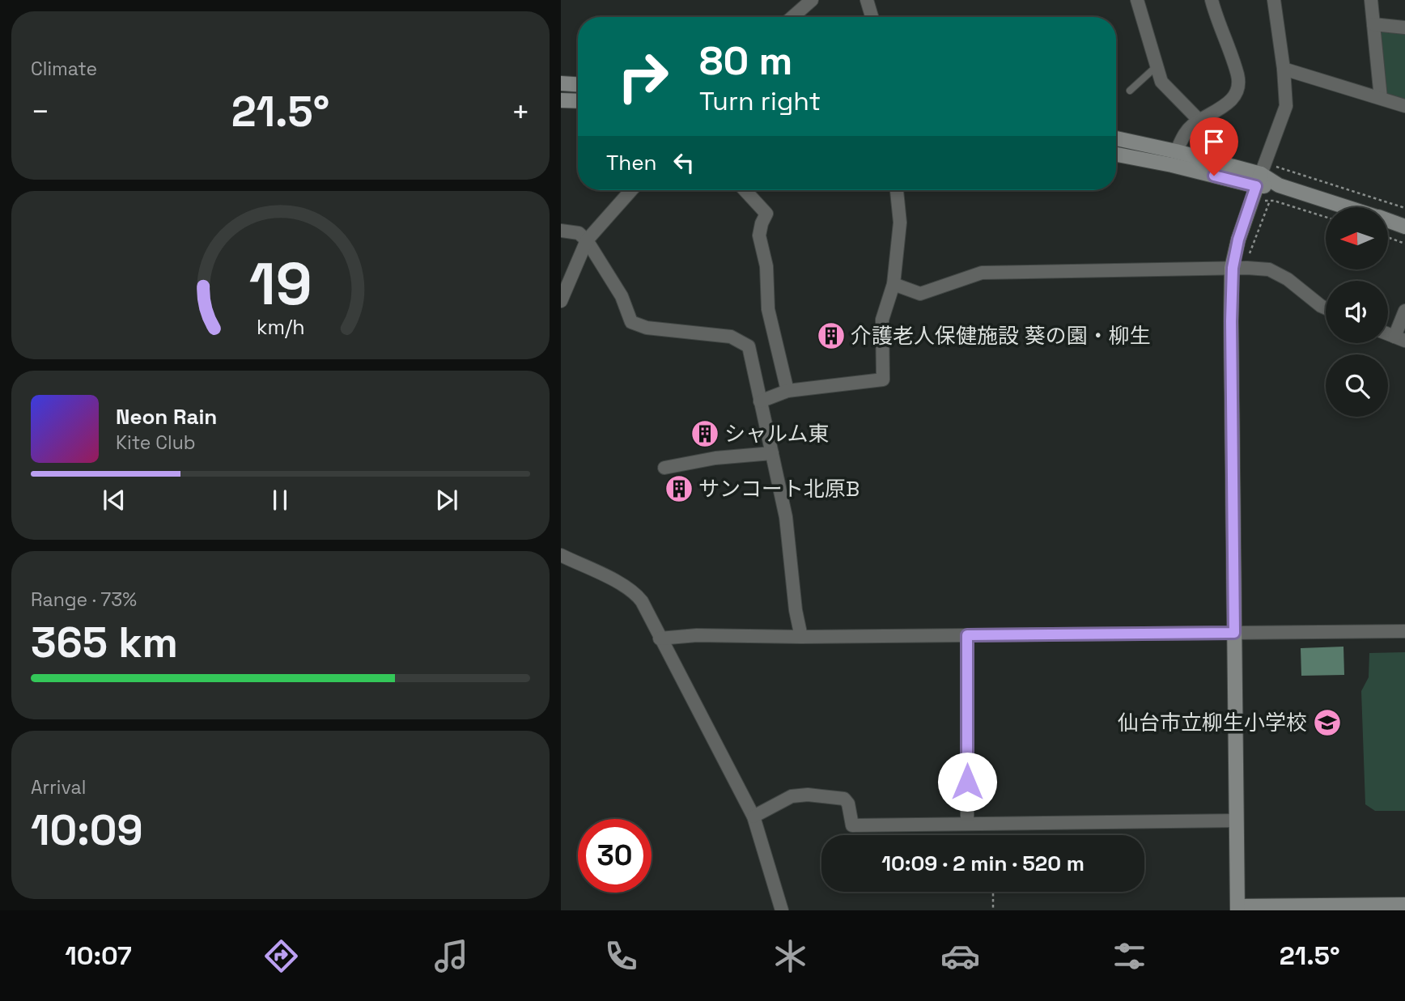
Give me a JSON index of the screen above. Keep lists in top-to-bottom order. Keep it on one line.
{"places":{"building":["介護老人保健施設 葵の園・柳生","シャルム東","サンコート北原B"],"school or university":["仙台市立柳生小学校"]},"north":"left","page":{"tile":["Climate",["Range · 73%","365 km"],["Arrival","10:09"]],"turn":["80 m","Turn right"],"heat":["−","21.5°","+"],"then":"Then","song":["Neon Rain","Kite Club"],"limit":"30","trip":"10:09 · 2 min · 520 m","tabs":["10:07","21.5°"],"gauge":["19","km/h"]}}
